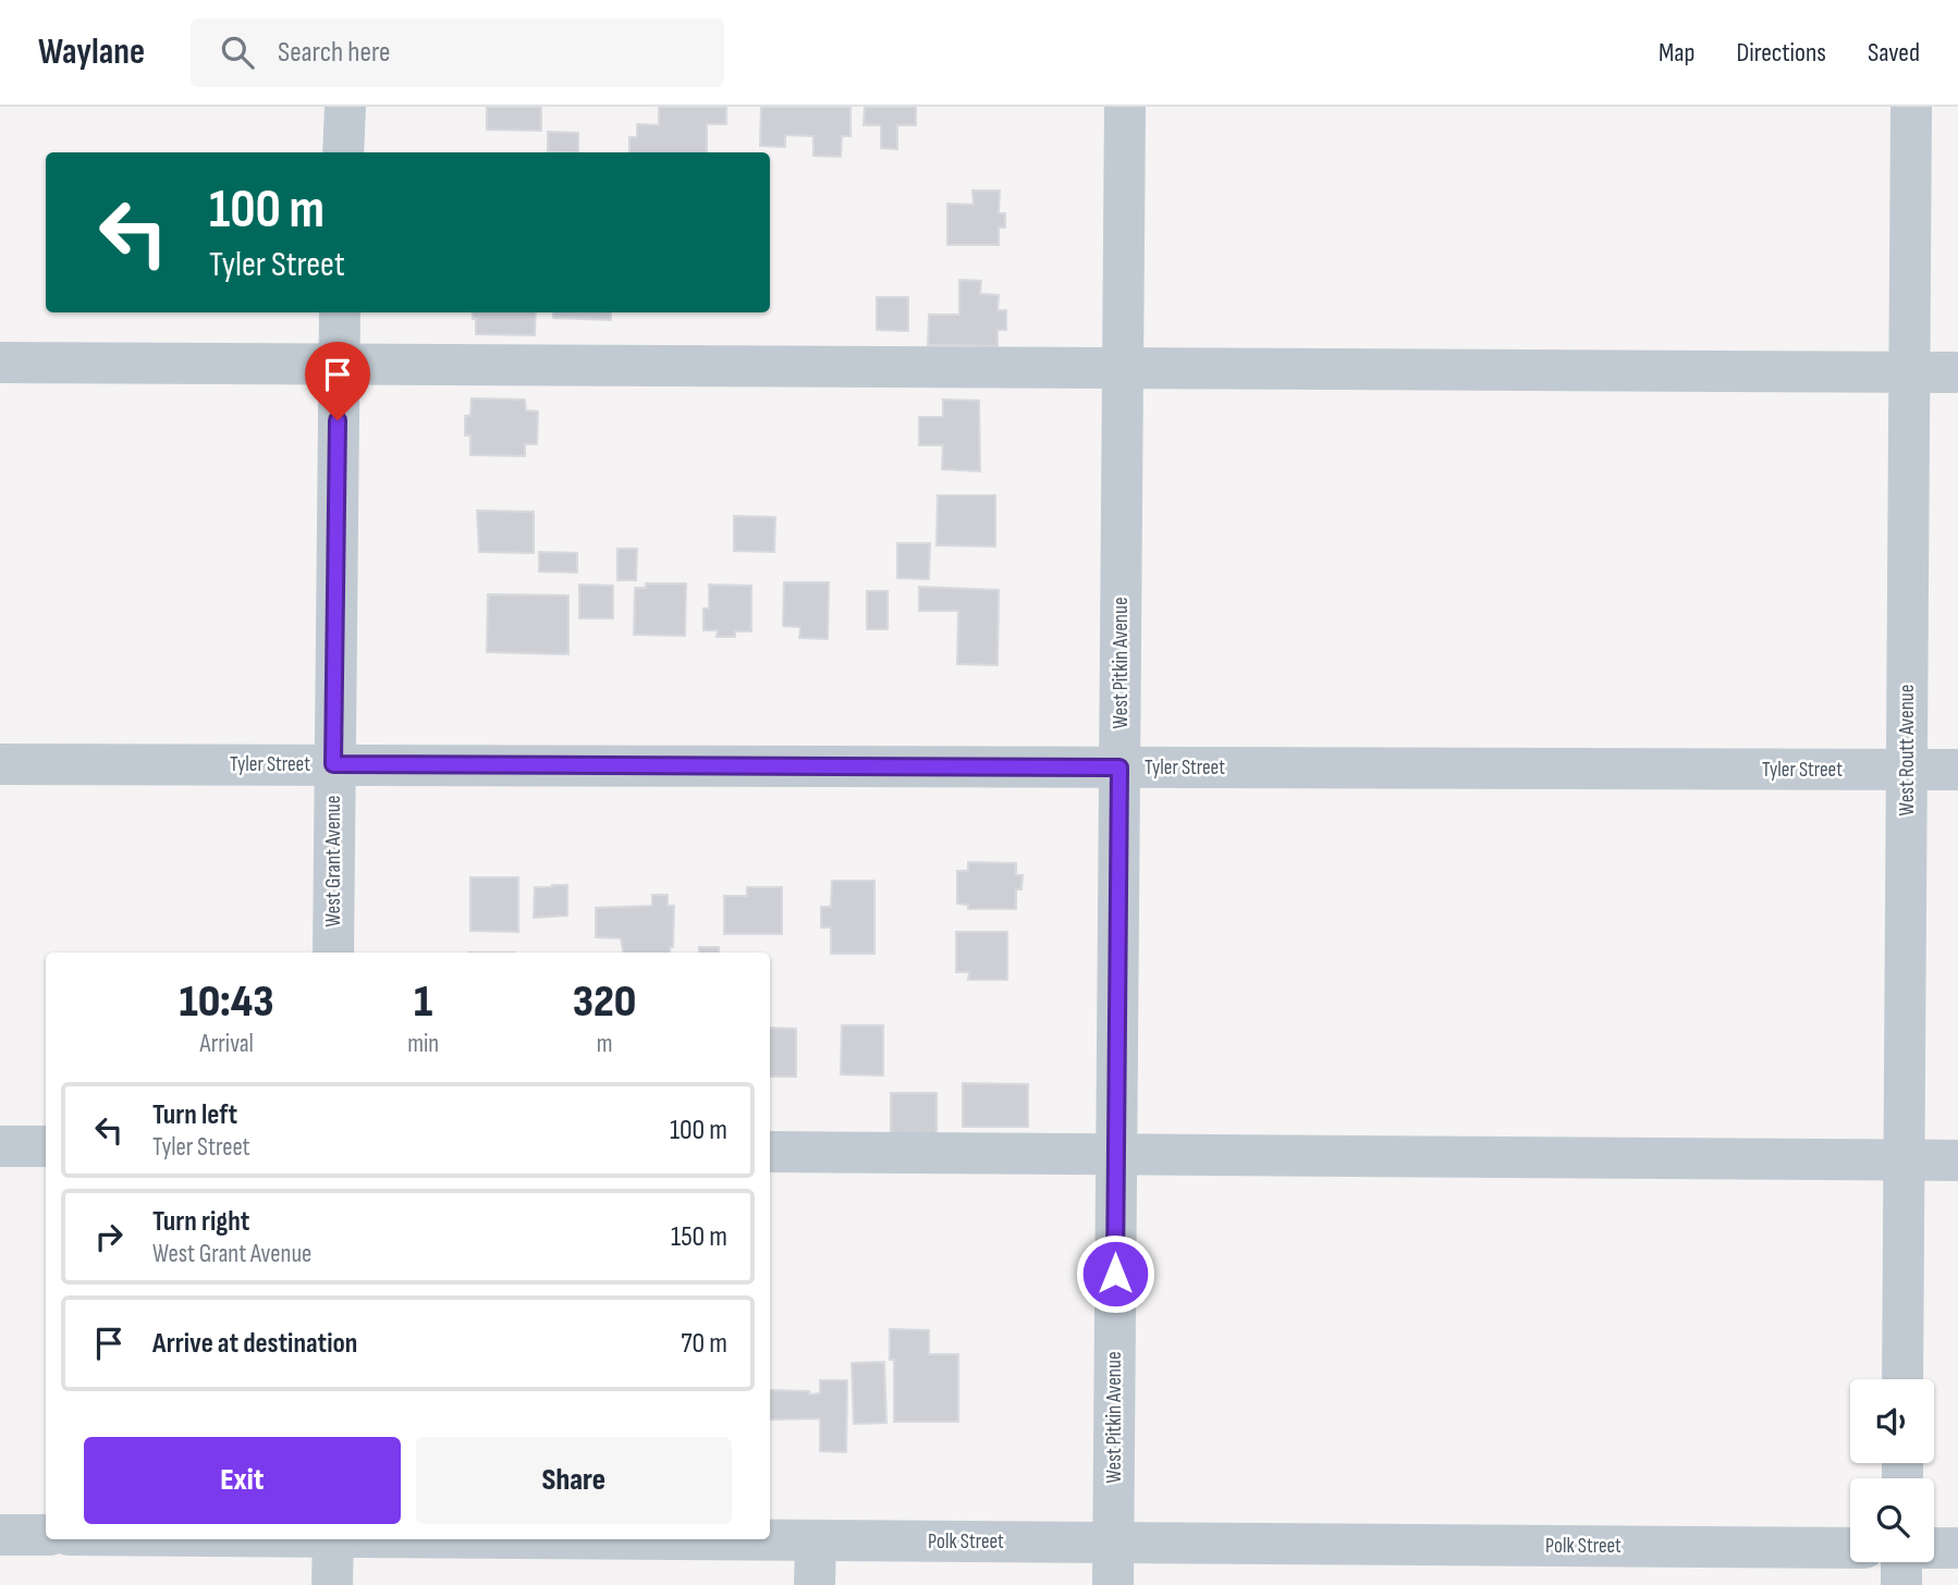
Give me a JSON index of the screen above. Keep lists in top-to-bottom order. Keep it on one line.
{"streets":{"street":["West Pitkin Avenue","West Routt Avenue","Tyler Street","West Grant Avenue","Polk Street"]},"crossings":[["West Pitkin Avenue","Tyler Street"],["West Pitkin Avenue","Polk Street"],["West Routt Avenue","Tyler Street"],["Tyler Street","West Grant Avenue"]],"page":{"header":"Waylane","search":"Search here","nav":["Map","Directions","Saved"],"turn":["100 m","Tyler Street"],"eta":["10:43","Arrival","1","min","320","m"],"list":[{"name":"Turn left","note":"Tyler Street","value":"100 m"},{"name":"Turn right","note":"West Grant Avenue","value":"150 m"},{"name":"Arrive at destination","value":"70 m"}],"buttons":["Exit","Share"]}}
